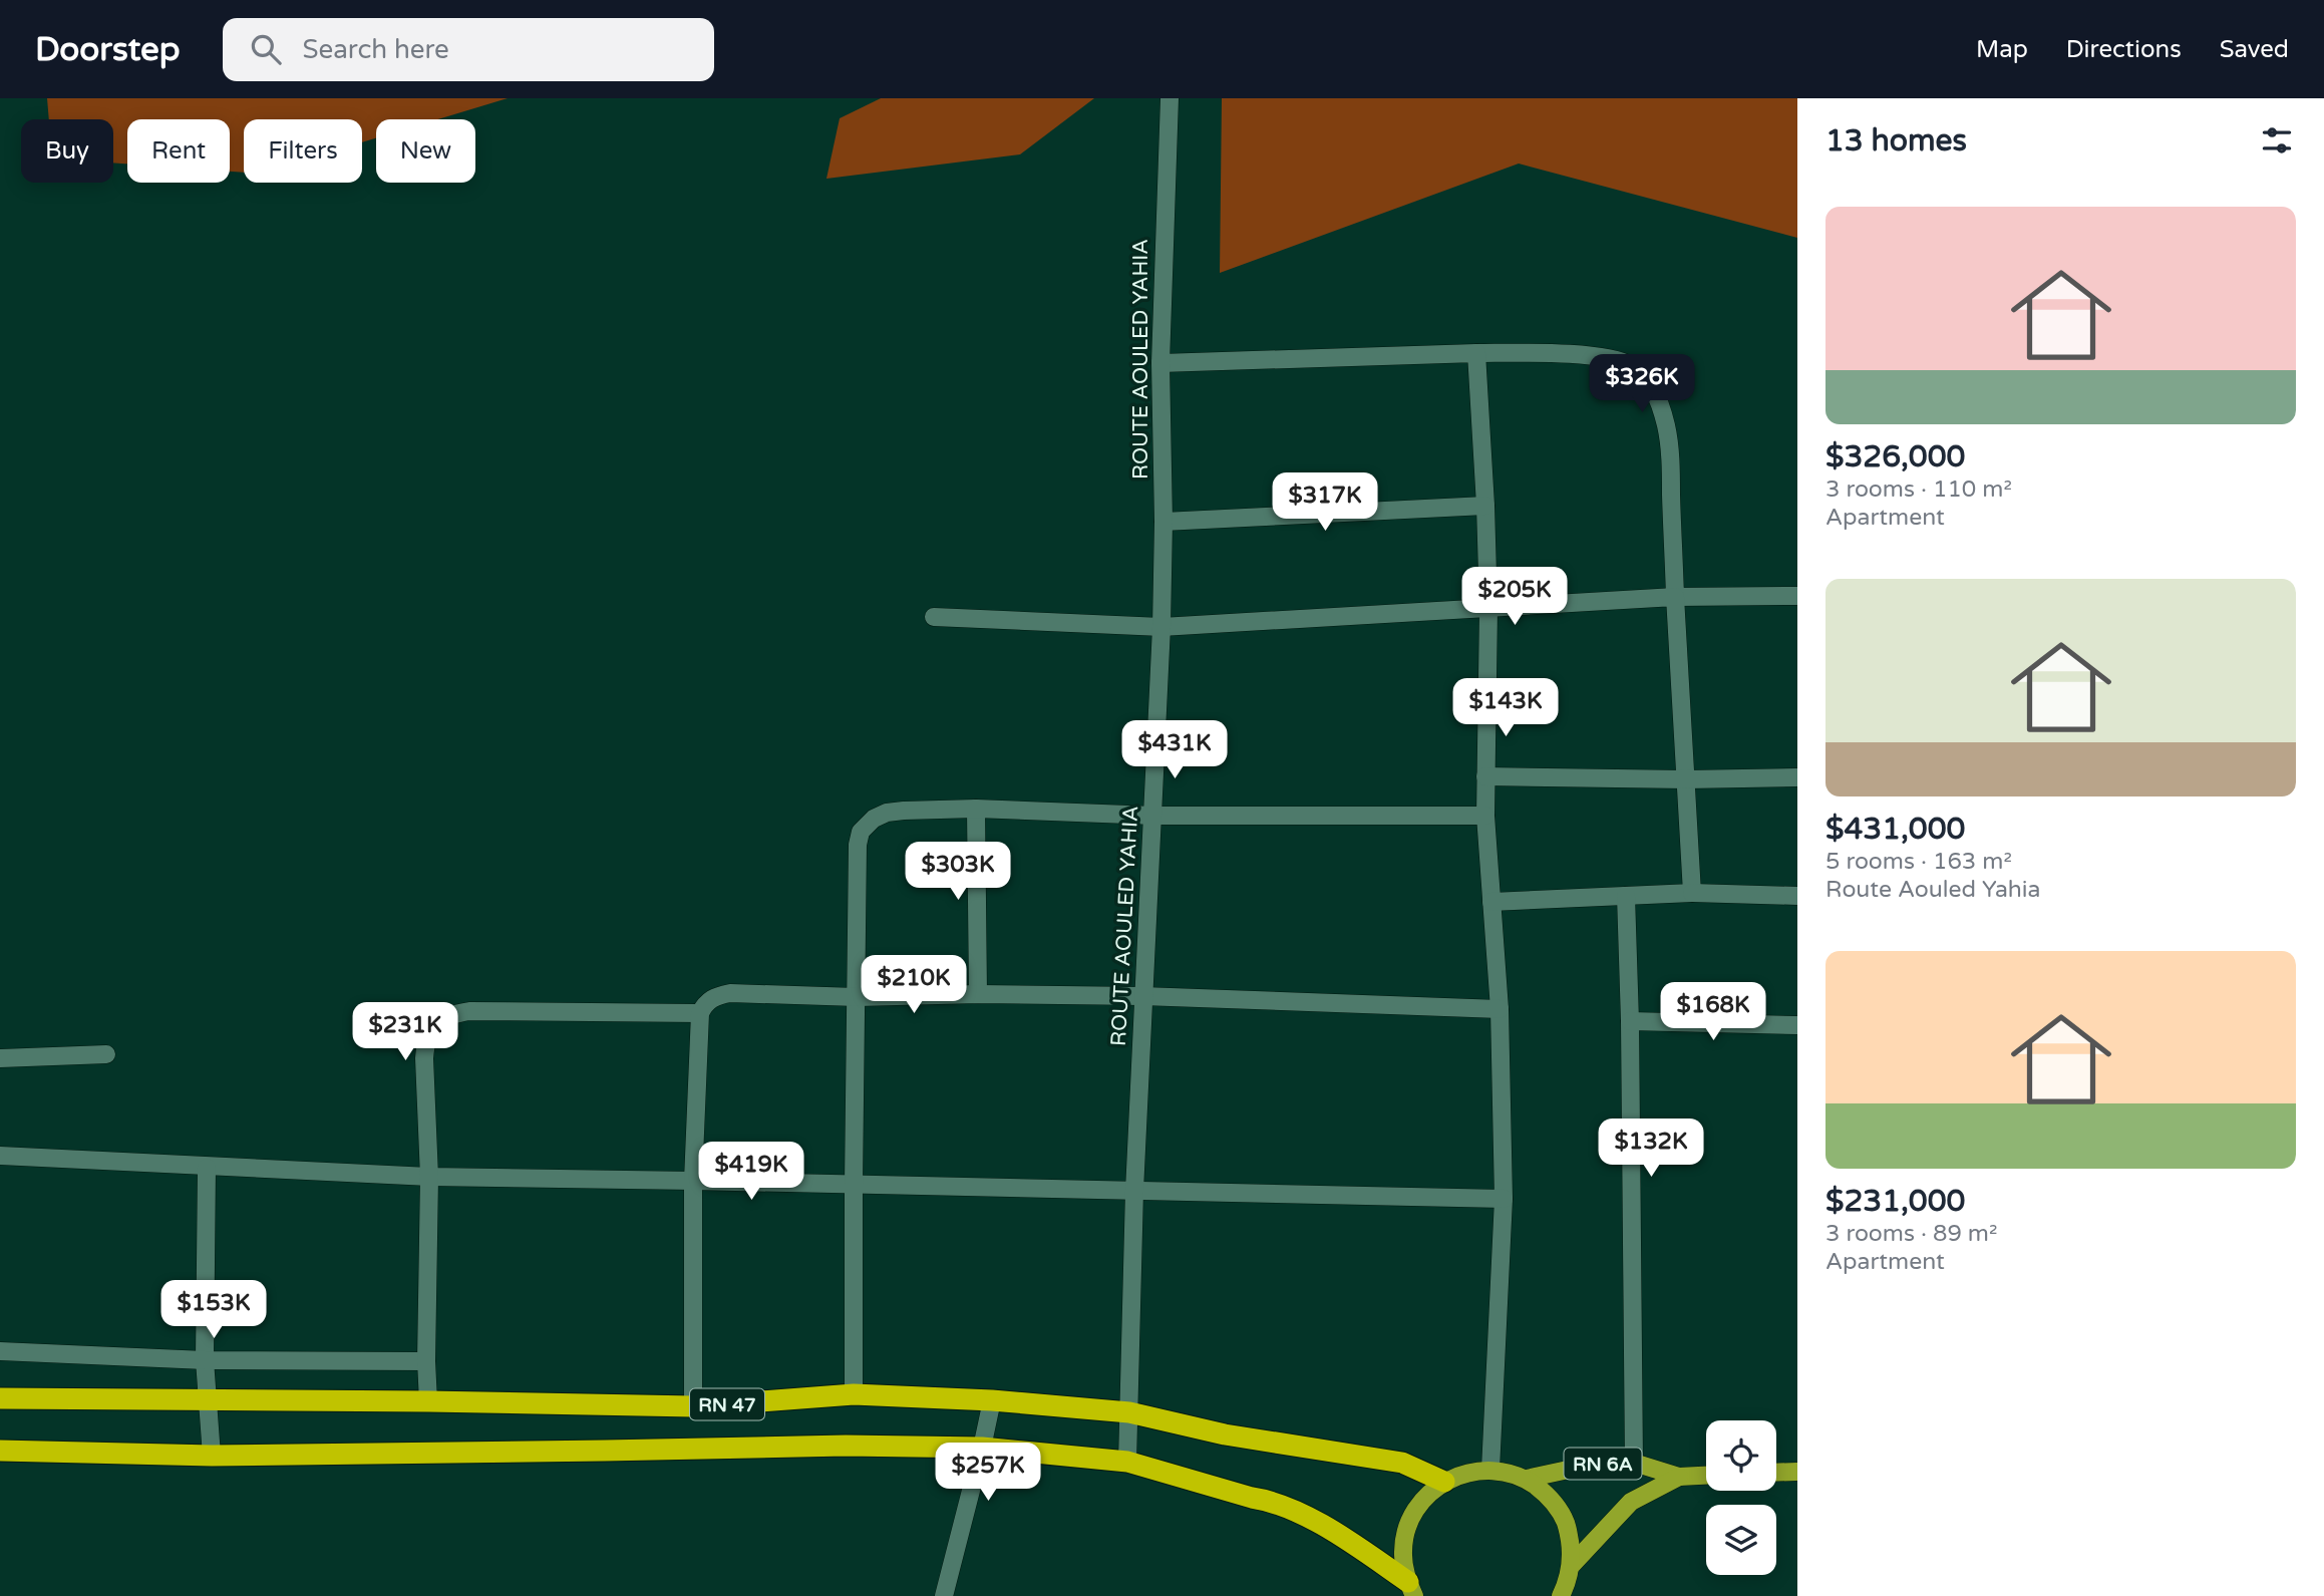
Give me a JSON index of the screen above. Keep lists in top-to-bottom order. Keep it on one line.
{"streets":{"highway":["RN 47"],"main road":["RN 6A"],"street":["ROUTE AOULED YAHIA"]},"crossings":[["ROUTE AOULED YAHIA","RN 47"]],"page":{"header":"Doorstep","search":"Search here","nav":["Map","Directions","Saved"],"heading":"13 homes","chip":["Buy","Rent","Filters","New"],"list":[{"name":"$326,000","note":"3 rooms · 110 m² · Apartment"},{"name":"$431,000","note":"5 rooms · 163 m² · Route Aouled Yahia"},{"name":"$231,000","note":"3 rooms · 89 m² · Apartment"}],"price":["$326K","$317K","$205K","$143K","$431K","$303K","$210K","$168K","$231K","$132K","$419K","$153K","$257K"]}}
